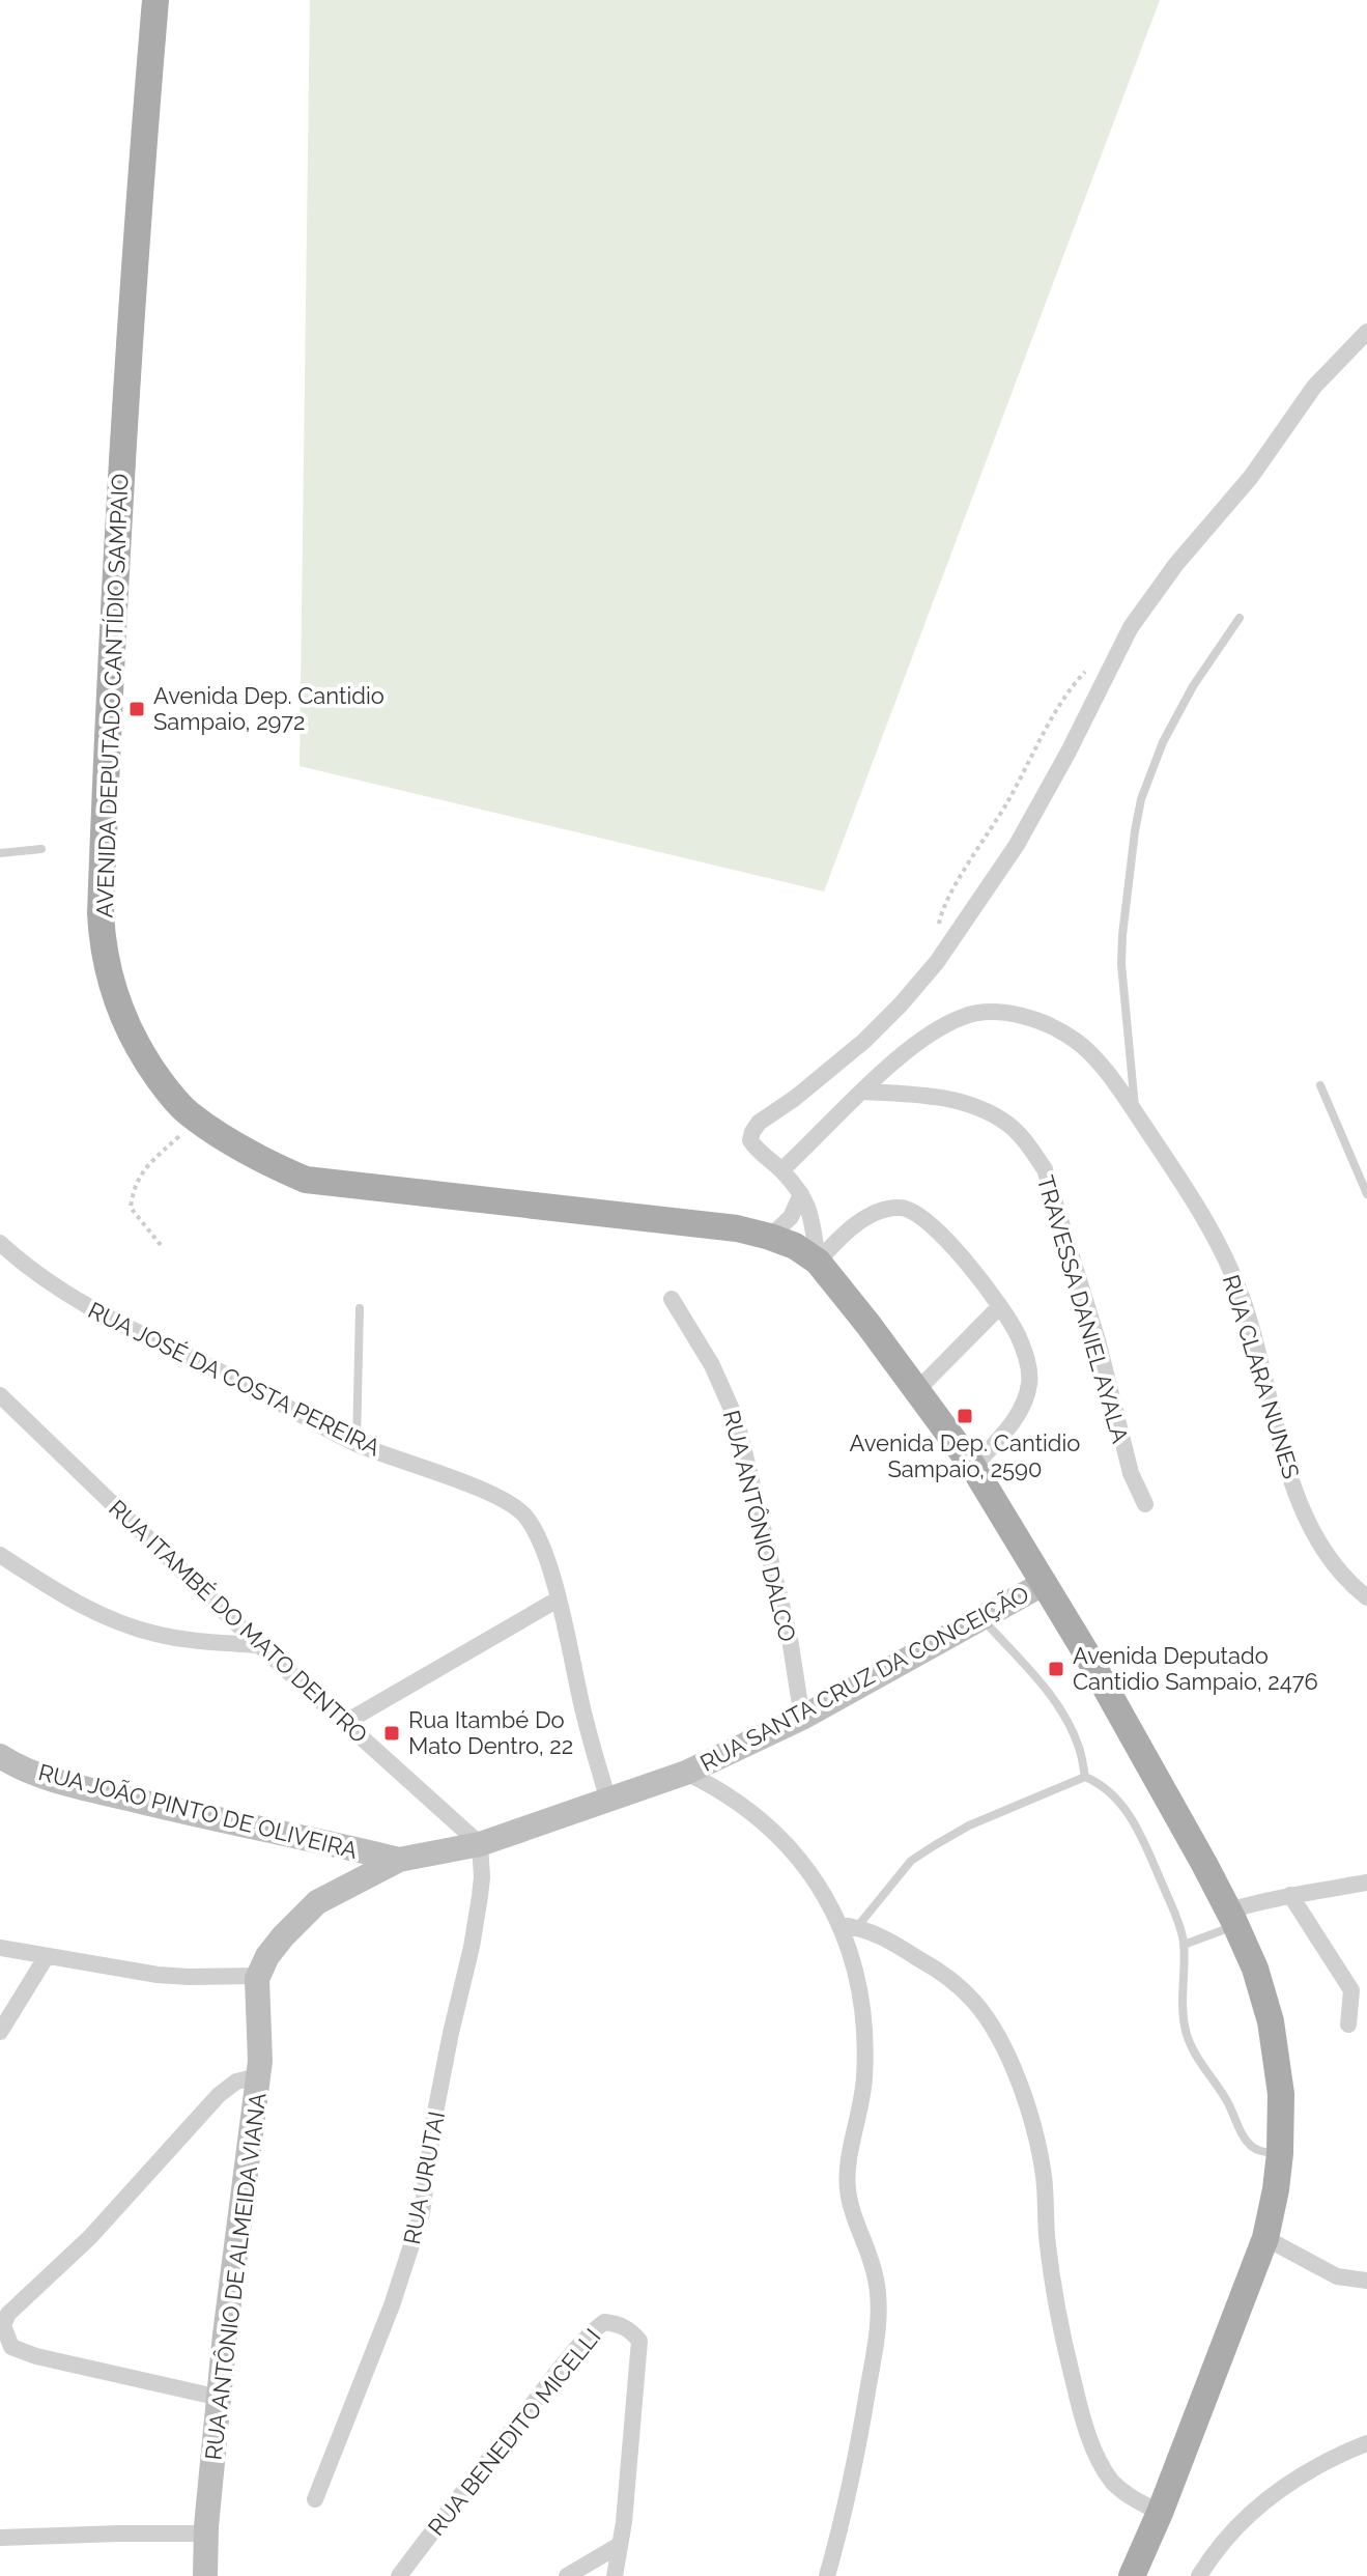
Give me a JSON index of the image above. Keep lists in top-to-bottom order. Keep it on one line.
{"streets":{"main road":["AVENIDA DEPUTADO CANTÍDIO SAMPAIO"],"street":["TRAVESSA DANIEL AYALA","RUA CLARA NUNES","RUA JOSÉ DA COSTA PEREIRA","RUA ANTÔNIO DALCO","RUA ITAMBÉ DO MATO DENTRO","RUA SANTA CRUZ DA CONCEIÇÃO","RUA JOÃO PINTO DE OLIVEIRA","RUA URUTAI","RUA ANTÔNIO DE ALMEIDA VIANA","RUA BENEDITO MICELLI"]},"crossings":[["AVENIDA DEPUTADO CANTÍDIO SAMPAIO","RUA SANTA CRUZ DA CONCEIÇÃO"],["TRAVESSA DANIEL AYALA","RUA CLARA NUNES"],["RUA JOSÉ DA COSTA PEREIRA","RUA SANTA CRUZ DA CONCEIÇÃO"],["RUA ANTÔNIO DALCO","RUA SANTA CRUZ DA CONCEIÇÃO"],["RUA ITAMBÉ DO MATO DENTRO","RUA SANTA CRUZ DA CONCEIÇÃO"],["RUA ITAMBÉ DO MATO DENTRO","RUA URUTAI"],["RUA SANTA CRUZ DA CONCEIÇÃO","RUA JOÃO PINTO DE OLIVEIRA"],["RUA SANTA CRUZ DA CONCEIÇÃO","RUA URUTAI"]],"places":{"transit":["Avenida Dep. Cantidio Sampaio, 2972","Avenida Dep. Cantidio Sampaio, 2590","Avenida Deputado Cantidio Sampaio, 2476","Rua Itambé Do Mato Dentro, 22"]}}
